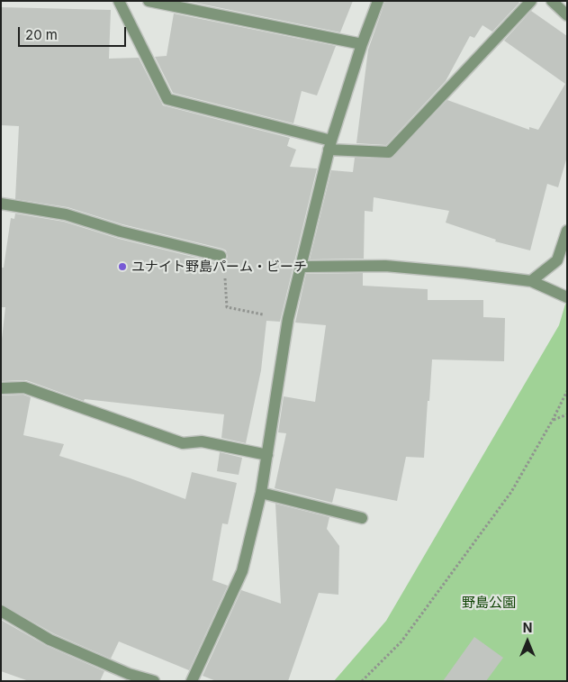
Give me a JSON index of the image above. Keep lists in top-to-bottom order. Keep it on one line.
{"parks":["野島公園"],"places":["ユナイト野島パーム・ビーチ"],"scale_bar":"20 m","north":"top"}
